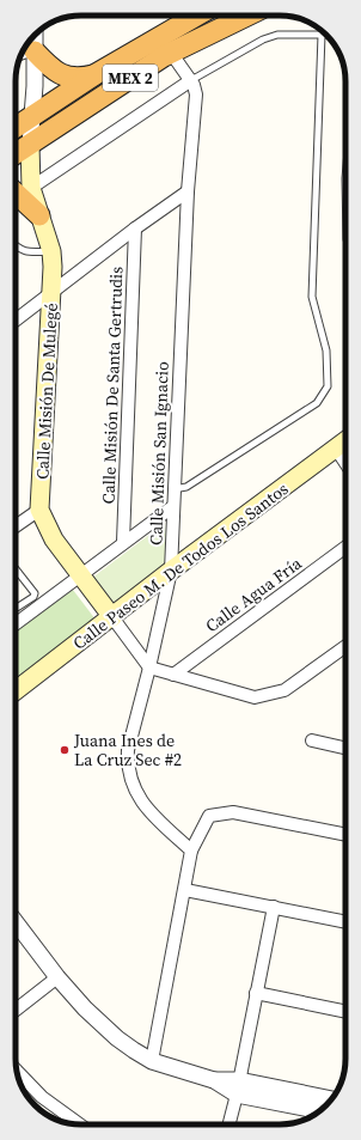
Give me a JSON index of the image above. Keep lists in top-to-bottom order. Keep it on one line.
{"streets":{"highway":["MEX 2"],"main road":["Calle Misión De Mulegé","Calle Paseo M. De Todos Los Santos"],"street":["Calle Misión De Santa Gertrudis","Calle Misión San Ignacio","Calle Agua Fría"]},"crossings":[["MEX 2","Calle Misión San Ignacio"],["Calle Misión De Mulegé","Calle Paseo M. De Todos Los Santos"],["Calle Misión San Ignacio","Calle Paseo M. De Todos Los Santos"]],"places":["Juana Ines de La Cruz Sec #2"]}
